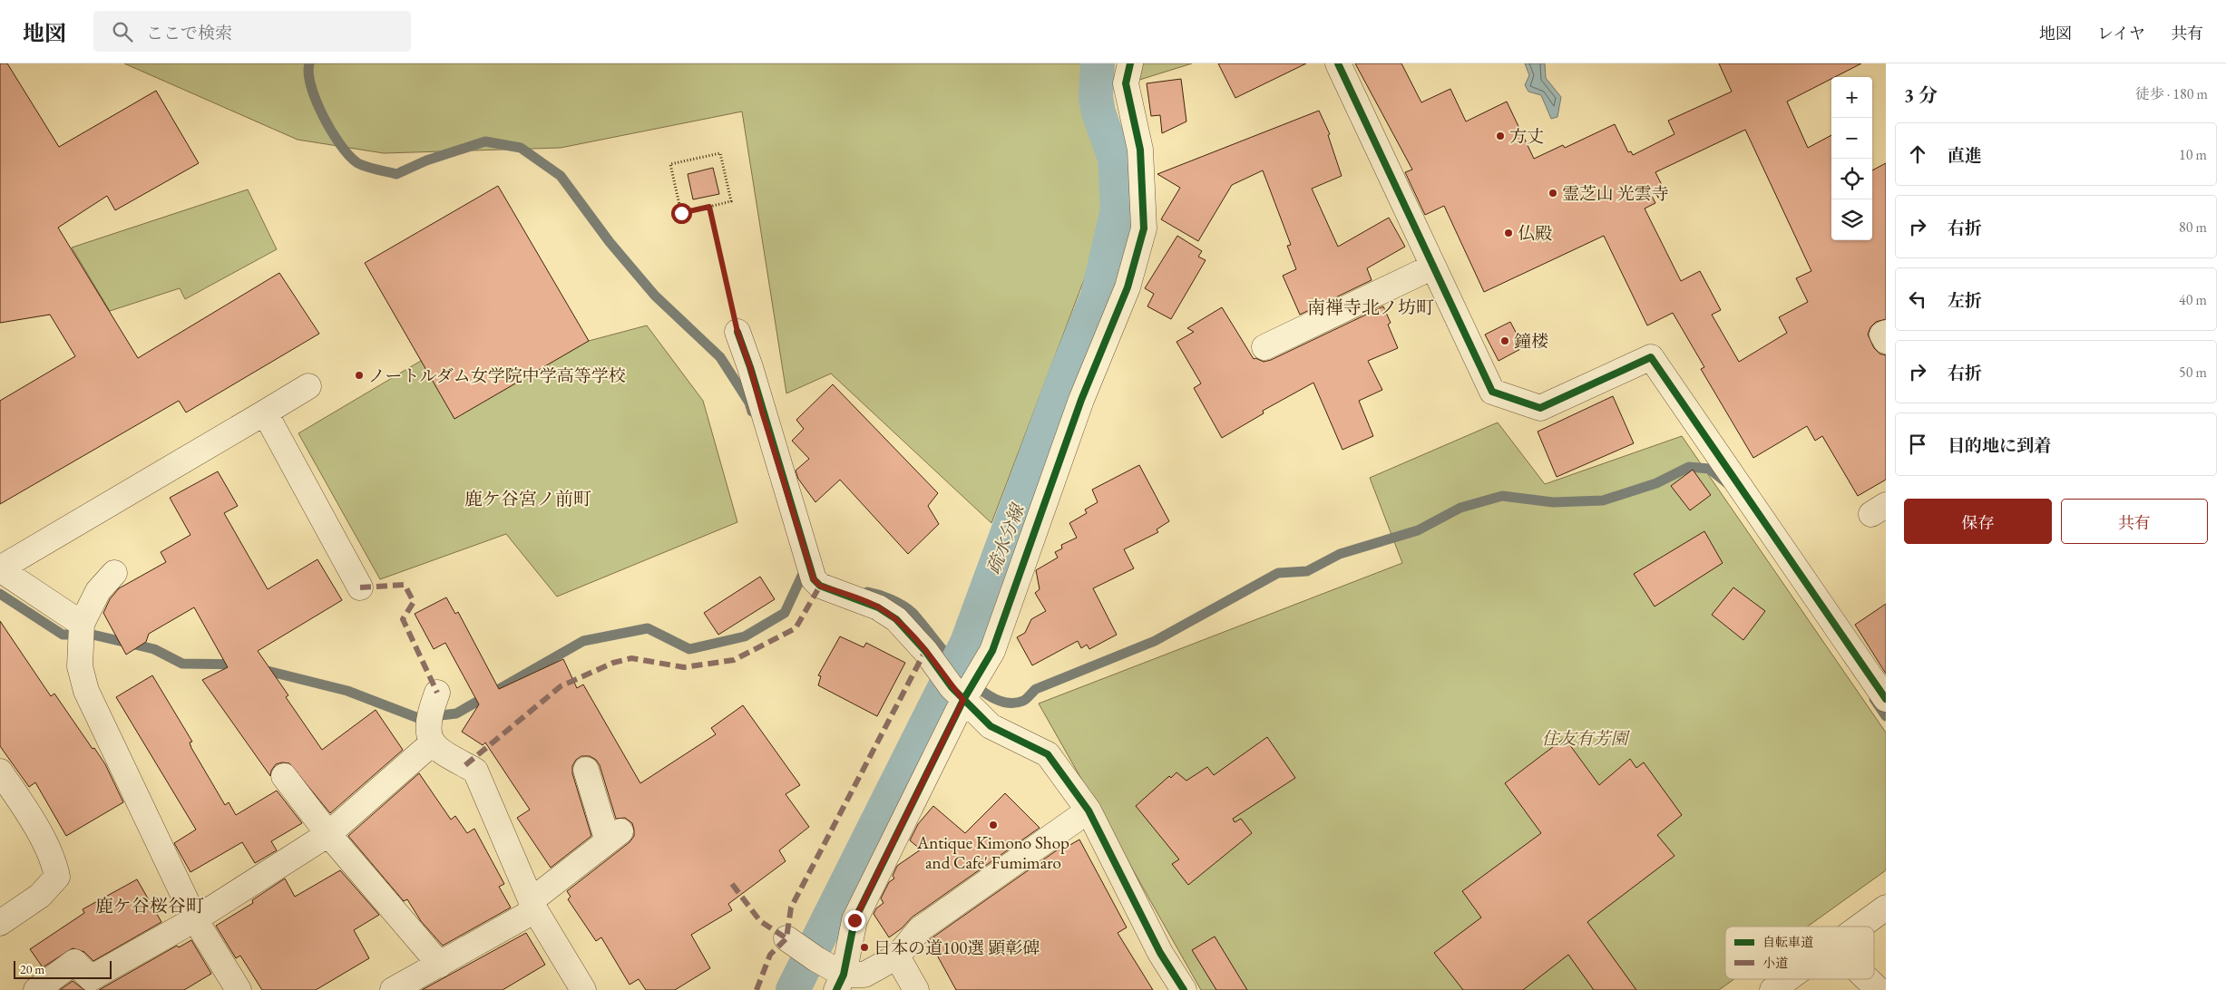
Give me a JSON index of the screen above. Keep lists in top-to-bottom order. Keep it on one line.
{"districts":["南禅寺北ノ坊町","鹿ケ谷宮ノ前町","鹿ケ谷桜谷町"],"water":["疏水分線"],"parks":["住友有芳園"],"places":["方丈","霊芝山 光雲寺","仏殿","鐘楼","ノートルダム女学院中学高等学校","Antique Kimono Shop and Cafe' Fumimaro","日本の道100選 顕彰碑"],"legend":["自転車道","小道"],"scale_bar":"20 m","page":{"header":"地図","search":"ここで検索","nav":["地図","レイヤ","共有"],"heading":["3 分","徒歩 · 180 m"],"map_buttons":["+","−"],"list":[["直進","10 m"],["右折","80 m"],["左折","40 m"],["右折","50 m"],"目的地に到着"],"buttons":["保存","共有"],"scale":"20 m"}}
